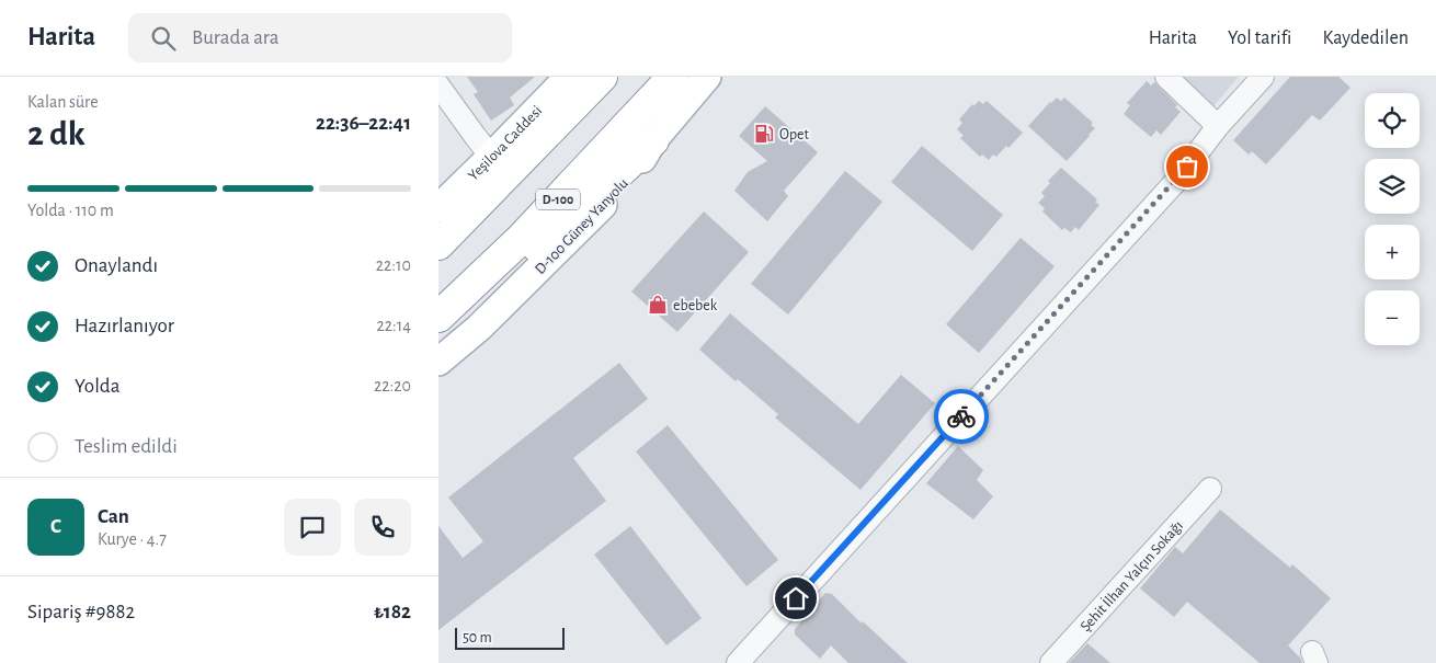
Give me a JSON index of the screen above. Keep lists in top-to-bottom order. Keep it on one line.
{"streets":{"highway":["D-100"],"main road":["Yeşilova Caddesi","D-100 Güney Yanyolu"],"street":["Şehit İlhan Yalçın Sokağı"]},"places":{"fuel station":["Opet"],"shop":["ebebek"]},"scale_bar":"50 m","page":{"header":"Harita","search":"Burada ara","nav":["Harita","Yol tarifi","Kaydedilen"],"heading":["2 dk","Kalan süre","22:36–22:41"],"panel":["Can","Kurye · 4.7","Sipariş #9882","₺182"],"map_buttons":["+","−"],"bar":"Yolda · 110 m","list":[["Onaylandı","22:10"],["Hazırlanıyor","22:14"],["Yolda","22:20"],"Teslim edildi"],"round":"C","scale":"50 m"}}
